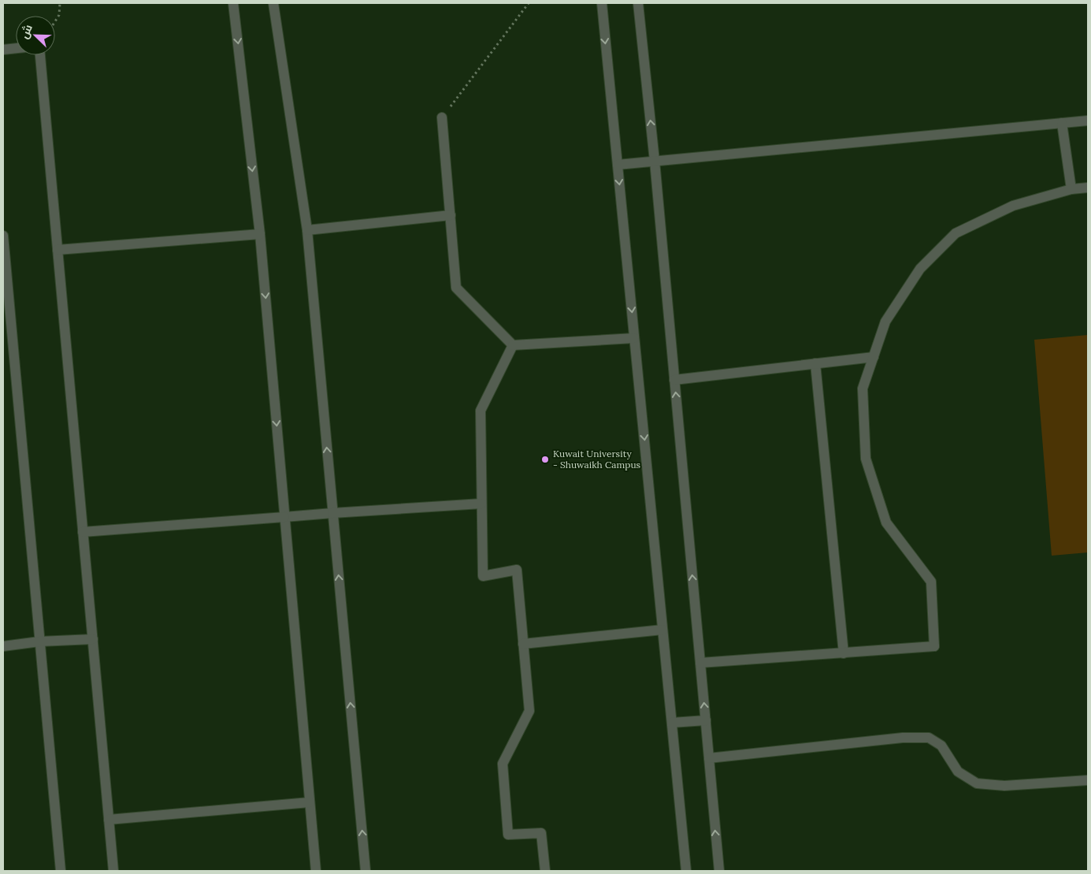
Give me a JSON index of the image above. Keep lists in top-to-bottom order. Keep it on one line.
{"places":["Kuwait University - Shuwaikh Campus"],"north":"top left"}
